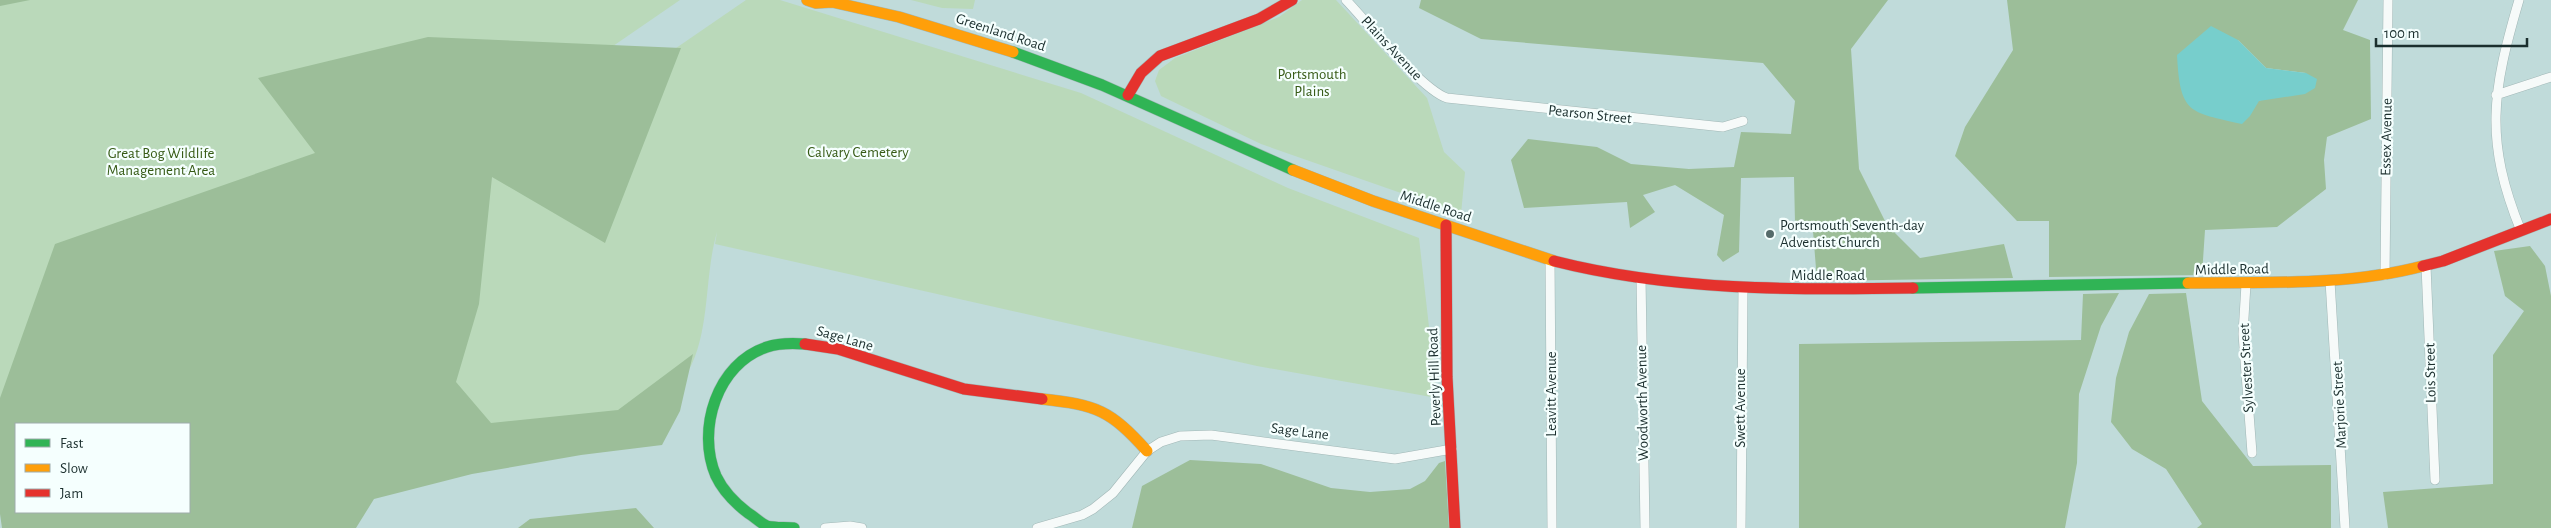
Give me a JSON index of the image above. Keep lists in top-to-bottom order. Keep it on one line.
{"streets":{"main road":["Greenland Road","Middle Road","Sage Lane","Peverly Hill Road"],"street":["Plains Avenue","Pearson Street","Essex Avenue","Sylvester Street","Lois Street","Leavitt Avenue","Woodworth Avenue","Marjorie Street","Swett Avenue"]},"crossings":[["Greenland Road","Middle Road"],["Plains Avenue","Pearson Street"],["Essex Avenue","Middle Road"],["Middle Road","Sylvester Street"],["Middle Road","Lois Street"],["Middle Road","Peverly Hill Road"],["Middle Road","Leavitt Avenue"],["Middle Road","Woodworth Avenue"],["Middle Road","Marjorie Street"],["Middle Road","Swett Avenue"],["Sage Lane","Peverly Hill Road"]],"parks":["Portsmouth Plains","Calvary Cemetery","Great Bog Wildlife Management Area"],"places":["Portsmouth Seventh-day Adventist Church"],"legend":["Fast","Slow","Jam"],"scale_bar":"100 m"}
